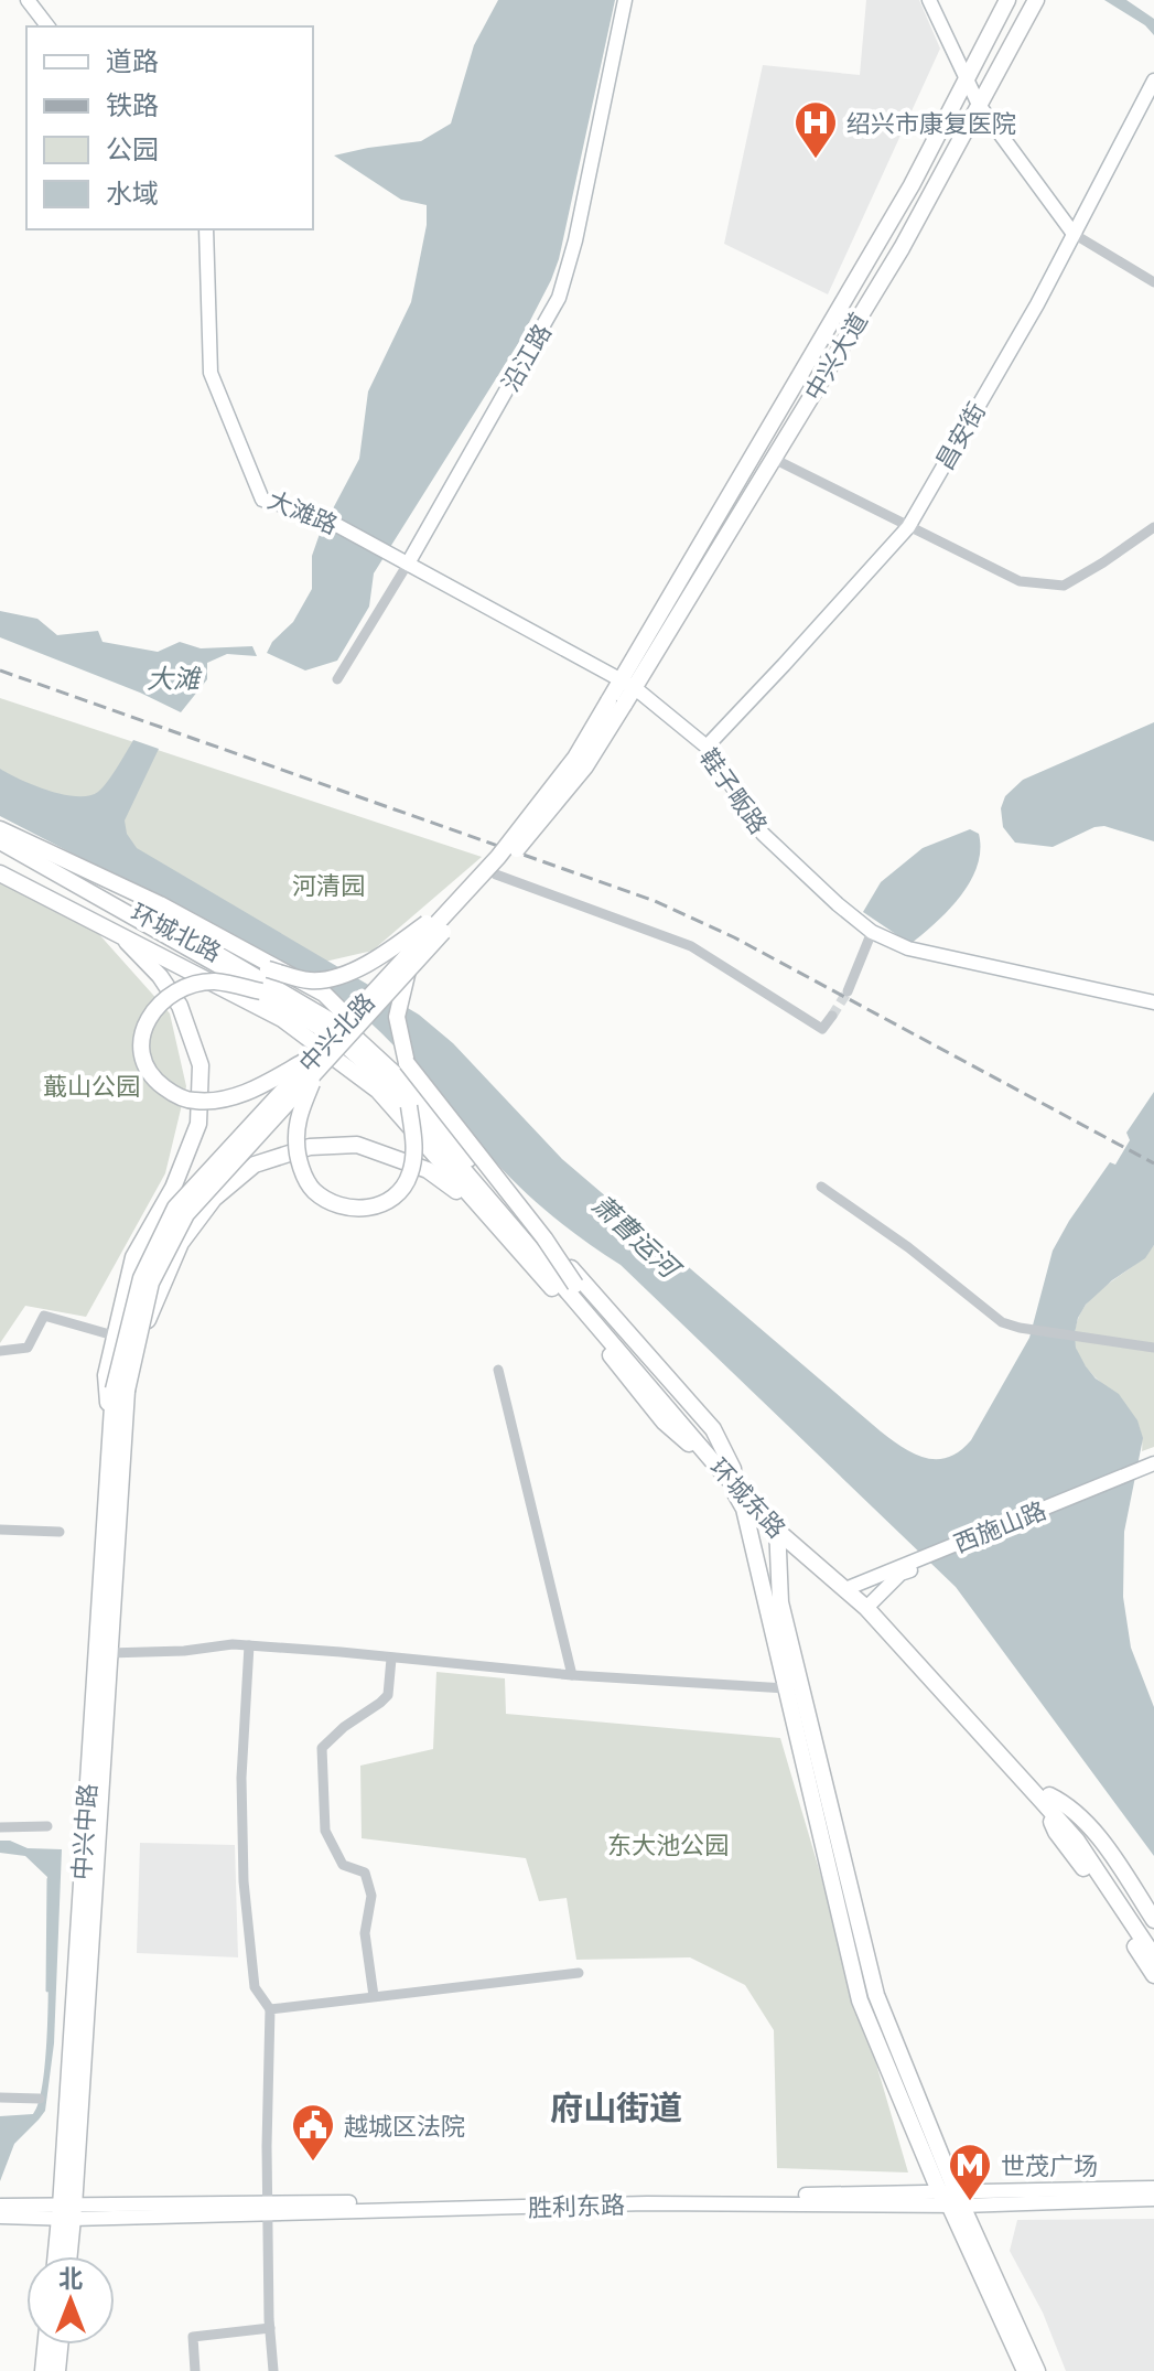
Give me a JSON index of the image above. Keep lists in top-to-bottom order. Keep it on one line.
{"streets":{"main road":["中兴大道","环城北路","中兴北路","环城东路","中兴中路"],"street":["沿江路","昌安街","大滩路","鞋子畈路","西施山路","胜利东路"]},"crossings":[["中兴大道","大滩路"],["中兴大道","鞋子畈路"],["中兴大道","中兴北路"],["沿江路","大滩路"],["昌安街","鞋子畈路"],["大滩路","鞋子畈路"],["环城北路","环城东路"],["中兴北路","中兴中路"],["环城东路","西施山路"],["中兴中路","胜利东路"]],"districts":["府山街道"],"water":["大滩","萧曹运河"],"parks":["河清园","蕺山公园","东大池公园"],"places":{"hospital":["绍兴市康复医院"],"public building":["越城区法院"],"metro station":["世茂广场"]},"legend":["道路","铁路","公园","水域"],"north":"top"}
